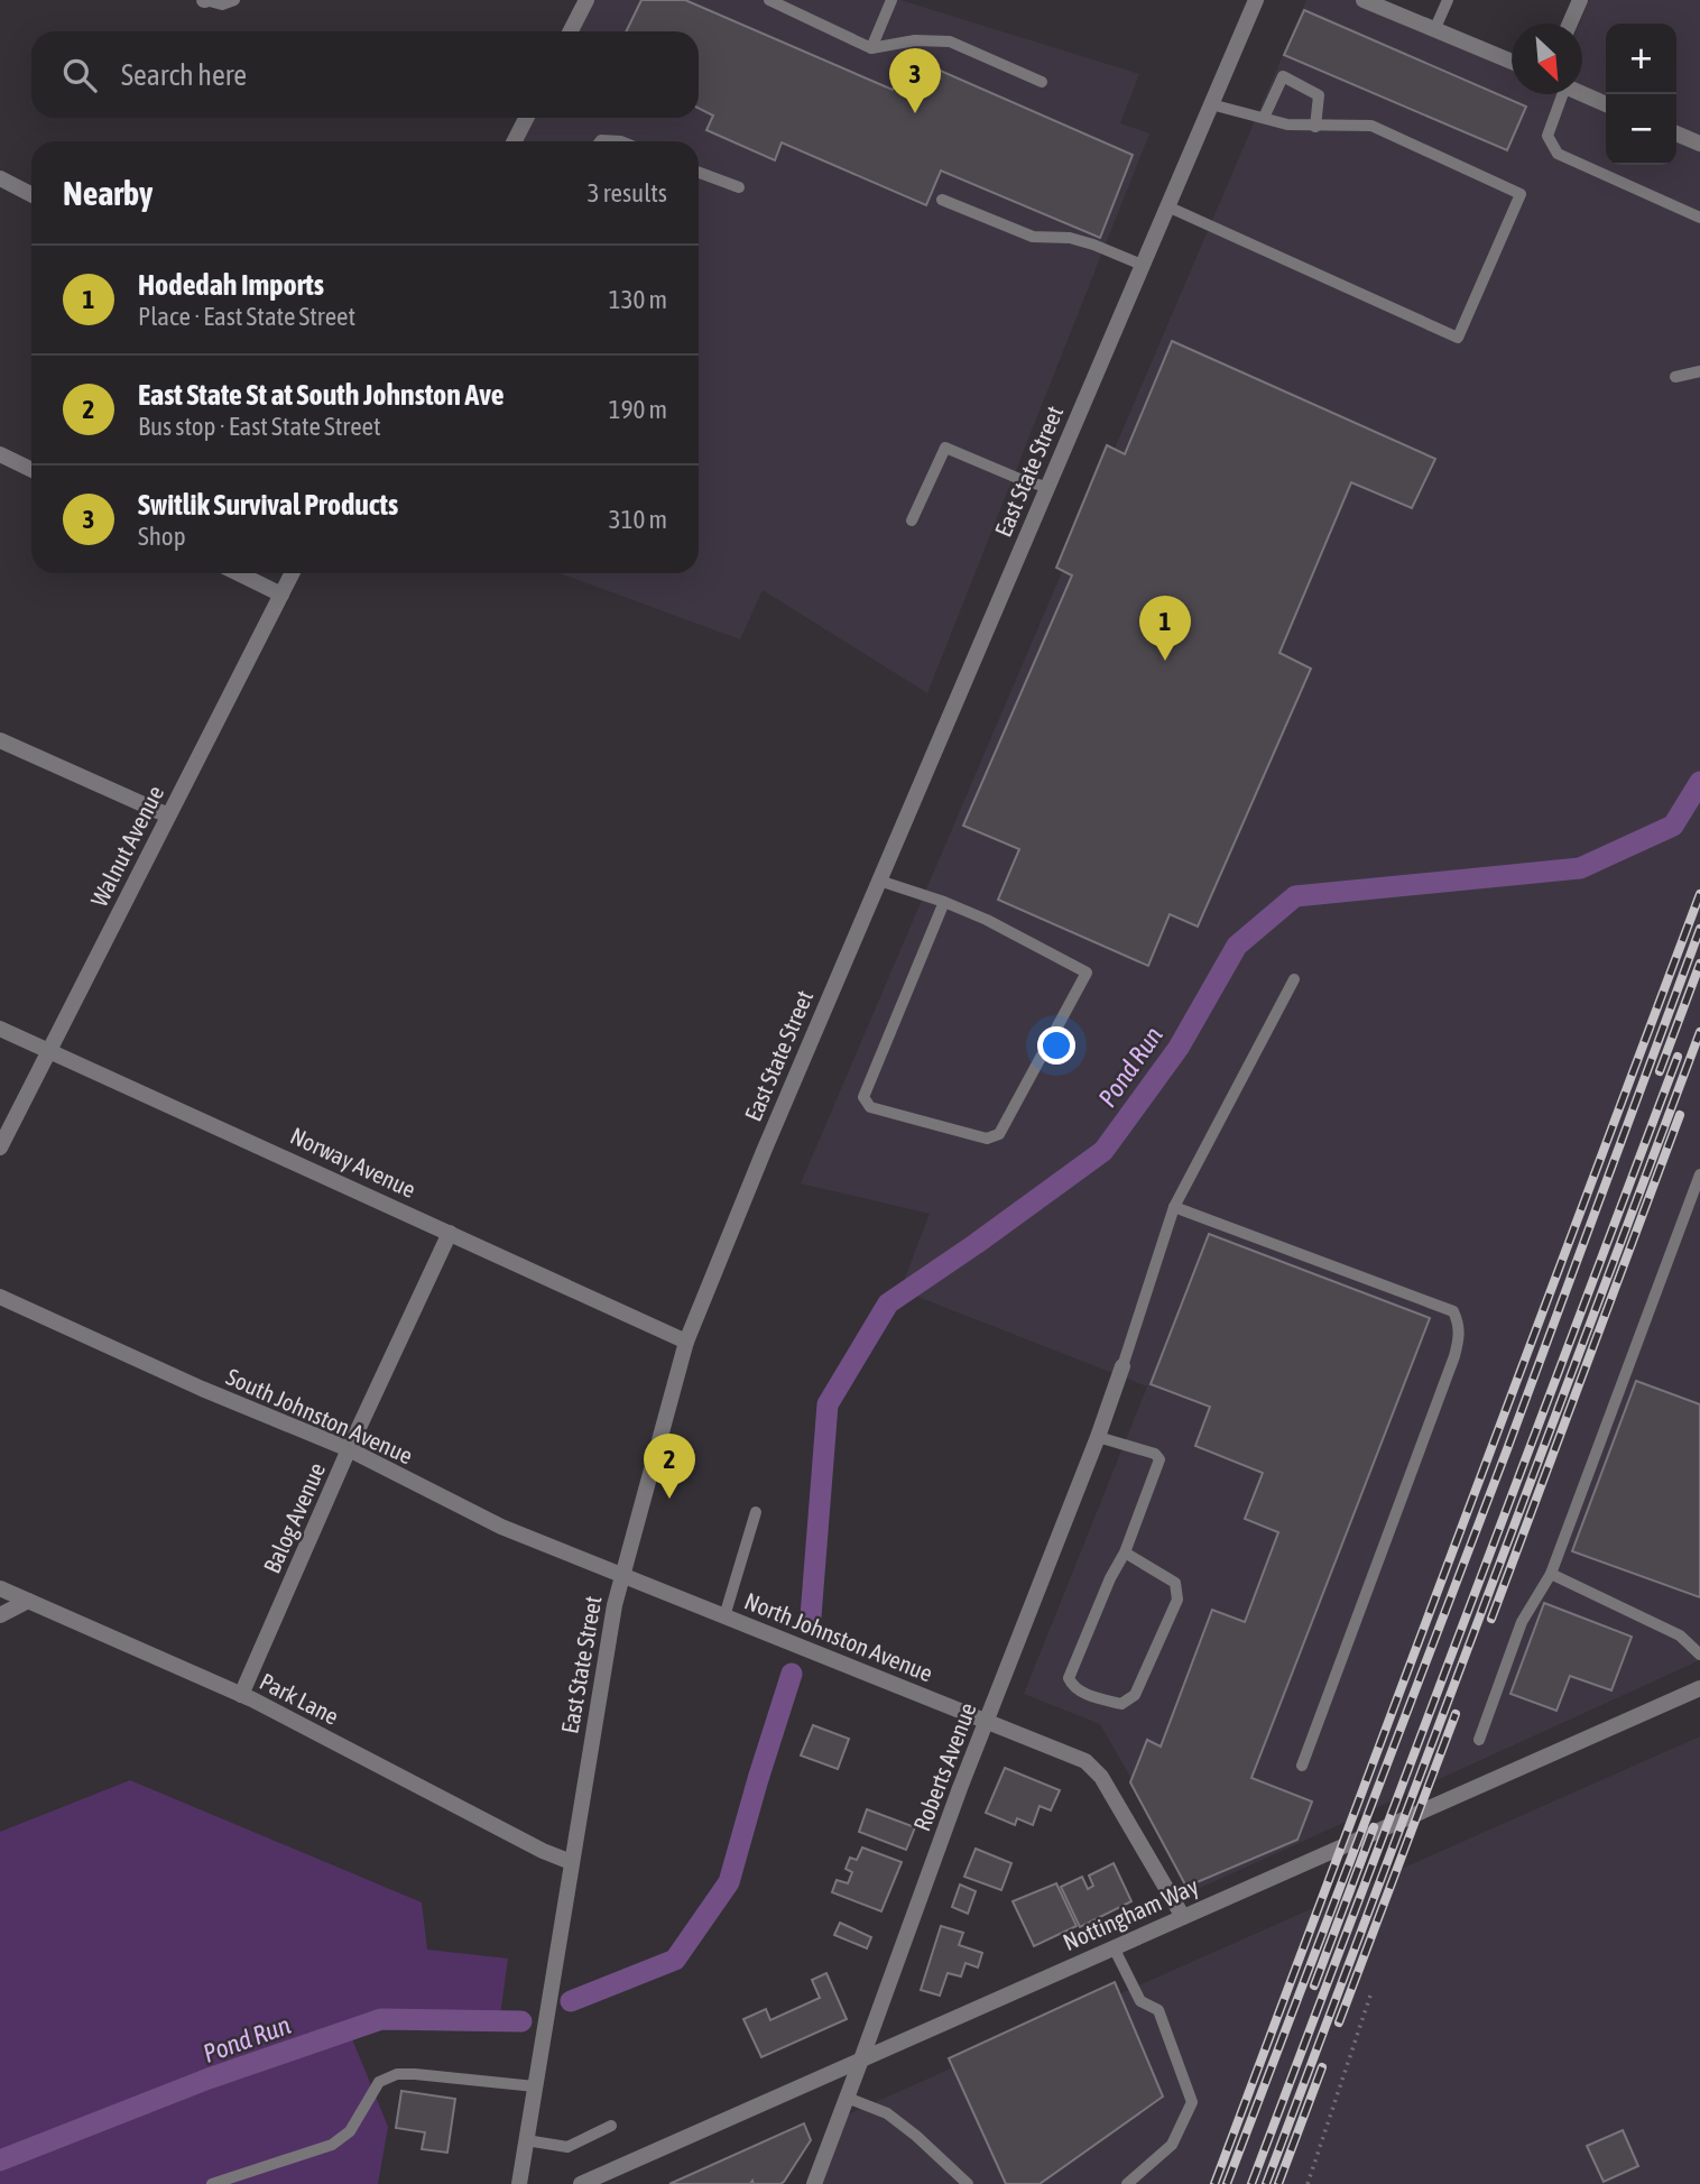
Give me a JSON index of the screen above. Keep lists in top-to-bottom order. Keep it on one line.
{"streets":{"street":["East State Street","Walnut Avenue","Norway Avenue","South Johnston Avenue","Balog Avenue","North Johnston Avenue","Park Lane","Roberts Avenue","Nottingham Way"]},"crossings":[["East State Street","Norway Avenue"],["East State Street","South Johnston Avenue"],["East State Street","North Johnston Avenue"],["East State Street","Park Lane"],["Walnut Avenue","Norway Avenue"],["Norway Avenue","Balog Avenue"],["South Johnston Avenue","Balog Avenue"],["South Johnston Avenue","North Johnston Avenue"],["Balog Avenue","Park Lane"],["North Johnston Avenue","Roberts Avenue"],["North Johnston Avenue","Nottingham Way"],["Roberts Avenue","Nottingham Way"]],"water":["Pond Run"],"north":"bottom right","page":{"map_buttons":["+","−"],"search":"Search here","pins":["3","1","2"],"heading":["Nearby","3 results"],"list":[{"mark":"1","name":"Hodedah Imports","note":"Place · East State Street","value":"130 m"},{"mark":"2","name":"East State St at South Johnston Ave","note":"Bus stop · East State Street","value":"190 m"},{"mark":"3","name":"Switlik Survival Products","note":"Shop","value":"310 m"}]}}
